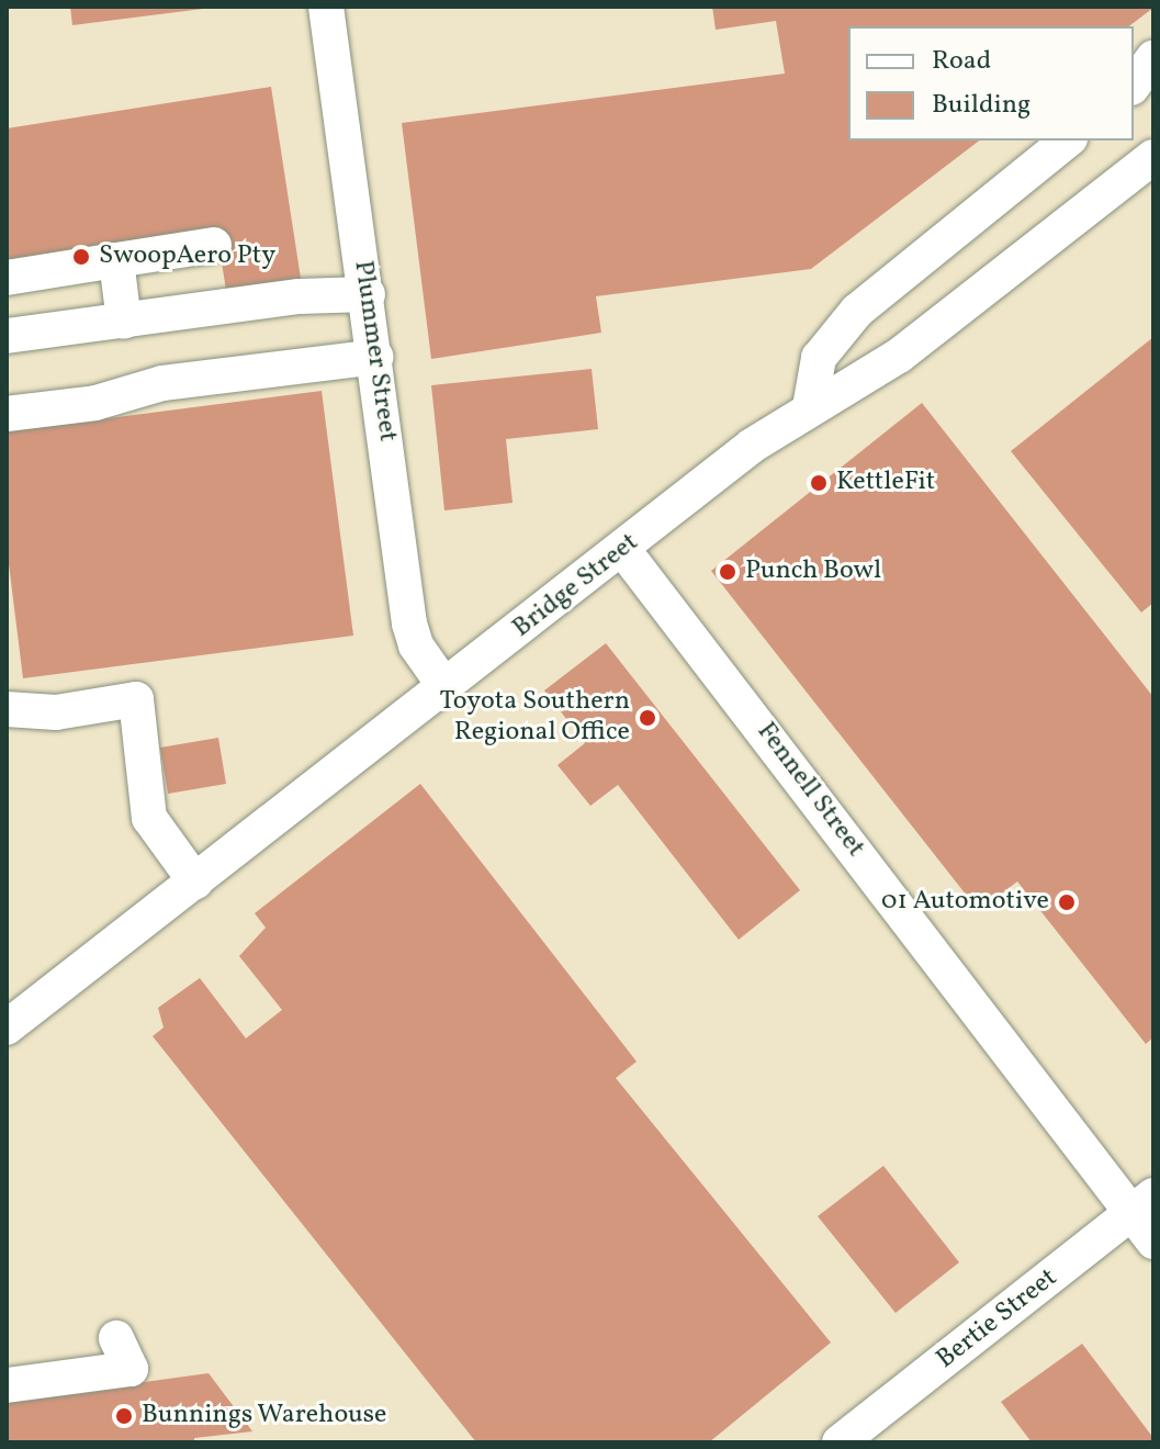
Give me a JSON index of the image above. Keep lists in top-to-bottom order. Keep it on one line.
{"streets":{"street":["Plummer Street","Bridge Street","Fennell Street","Bertie Street"]},"crossings":[["Plummer Street","Bridge Street"],["Bridge Street","Fennell Street"],["Fennell Street","Bertie Street"]],"places":["SwoopAero Pty","KettleFit","Punch Bowl","Toyota Southern Regional Office","01 Automotive","Bunnings Warehouse"],"legend":["Road","Building"]}
